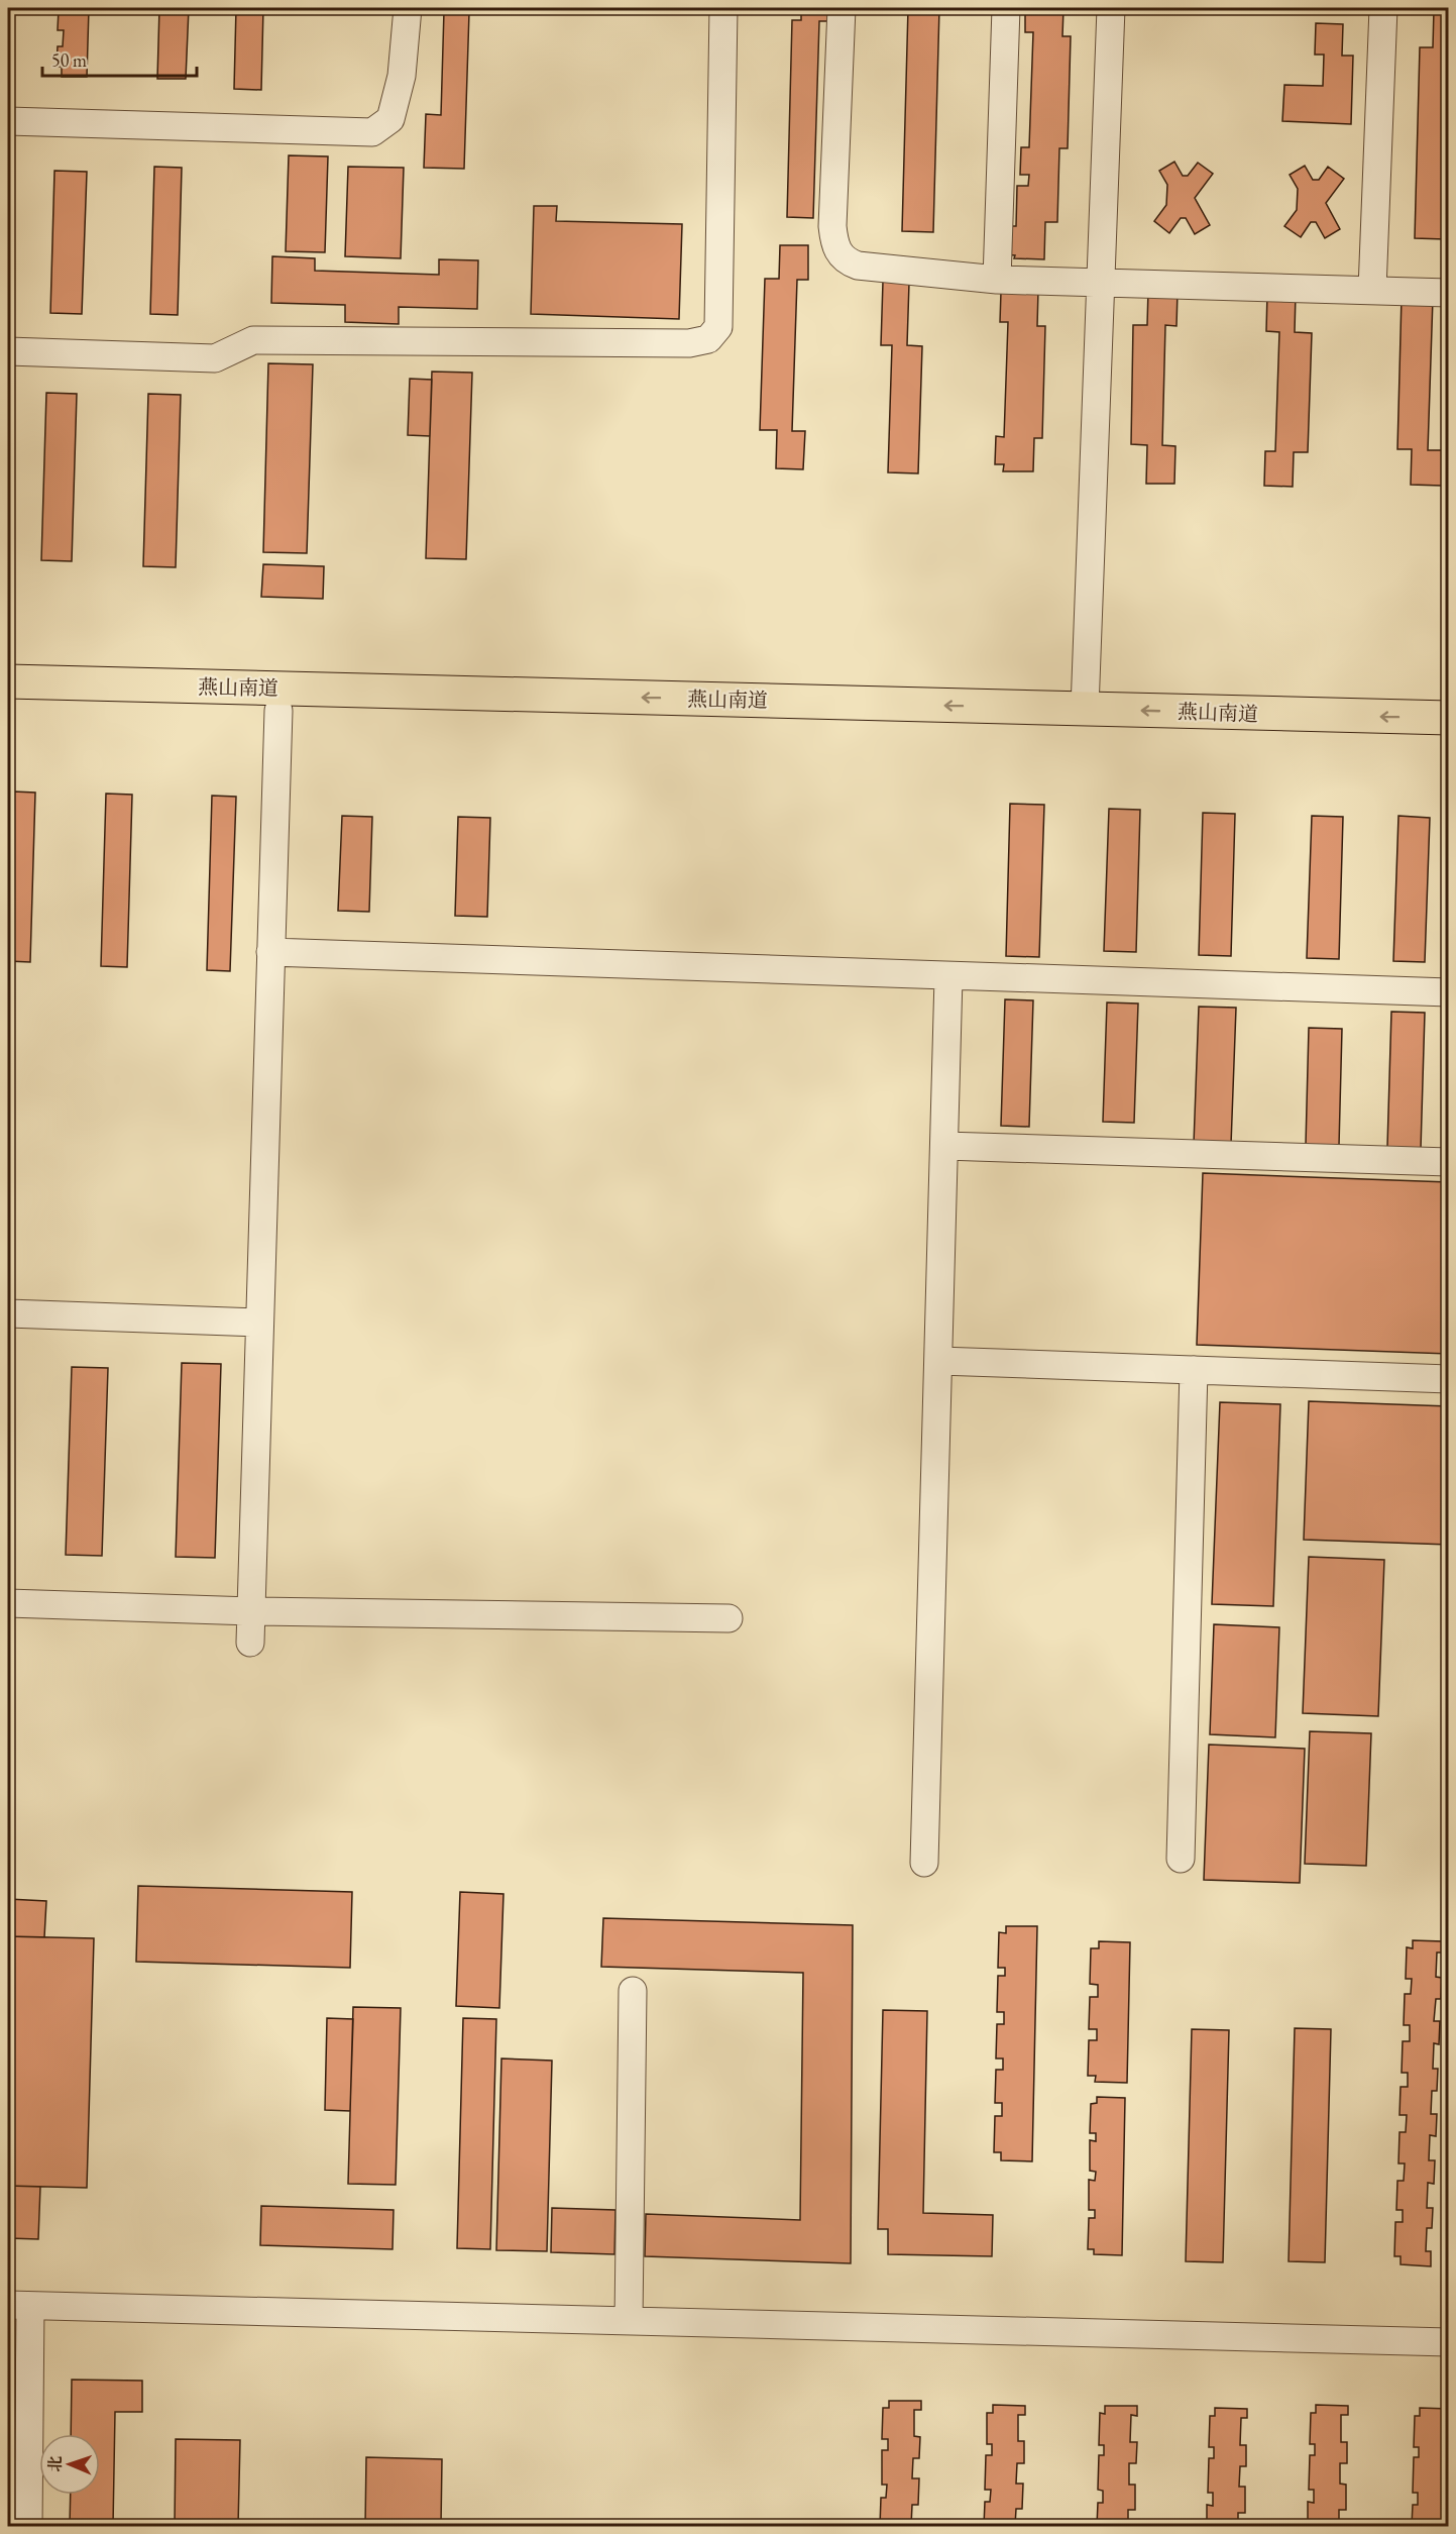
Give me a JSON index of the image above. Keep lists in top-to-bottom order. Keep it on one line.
{"streets":{"main road":["燕山南道"]},"scale_bar":"50 m","north":"left"}
